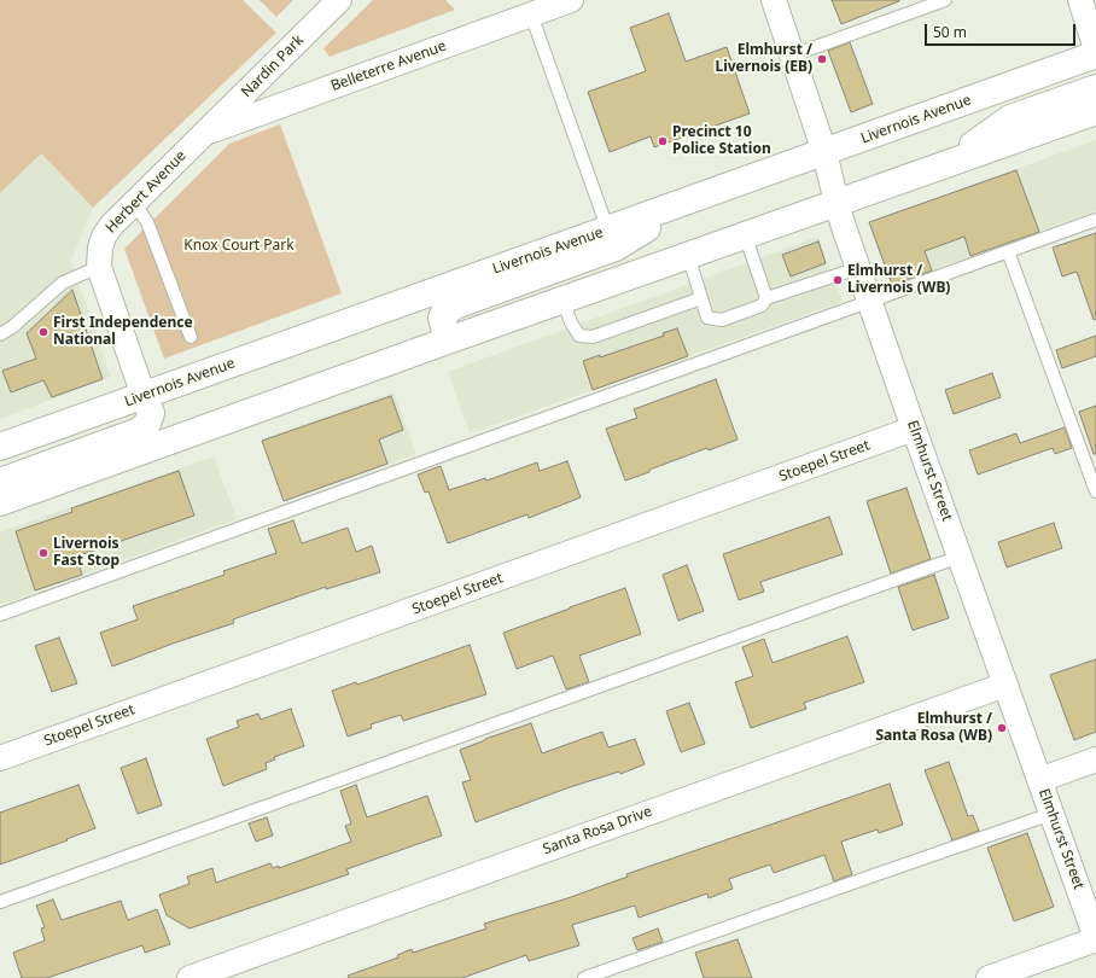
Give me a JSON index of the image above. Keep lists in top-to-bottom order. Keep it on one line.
{"streets":{"main road":["Livernois Avenue"],"street":["Nardin Park","Belleterre Avenue","Herbert Avenue","Stoepel Street","Elmhurst Street","Santa Rosa Drive"]},"crossings":[["Nardin Park","Belleterre Avenue"],["Nardin Park","Herbert Avenue"],["Belleterre Avenue","Herbert Avenue"],["Livernois Avenue","Herbert Avenue"],["Livernois Avenue","Elmhurst Street"],["Stoepel Street","Elmhurst Street"],["Elmhurst Street","Santa Rosa Drive"]],"parks":["Knox Court Park"],"places":["Elmhurst / Livernois (EB)","Precinct 10 Police Station","Elmhurst / Livernois (WB)","First Independence National","Livernois Fast Stop","Elmhurst / Santa Rosa (WB)"],"scale_bar":"50 m"}
